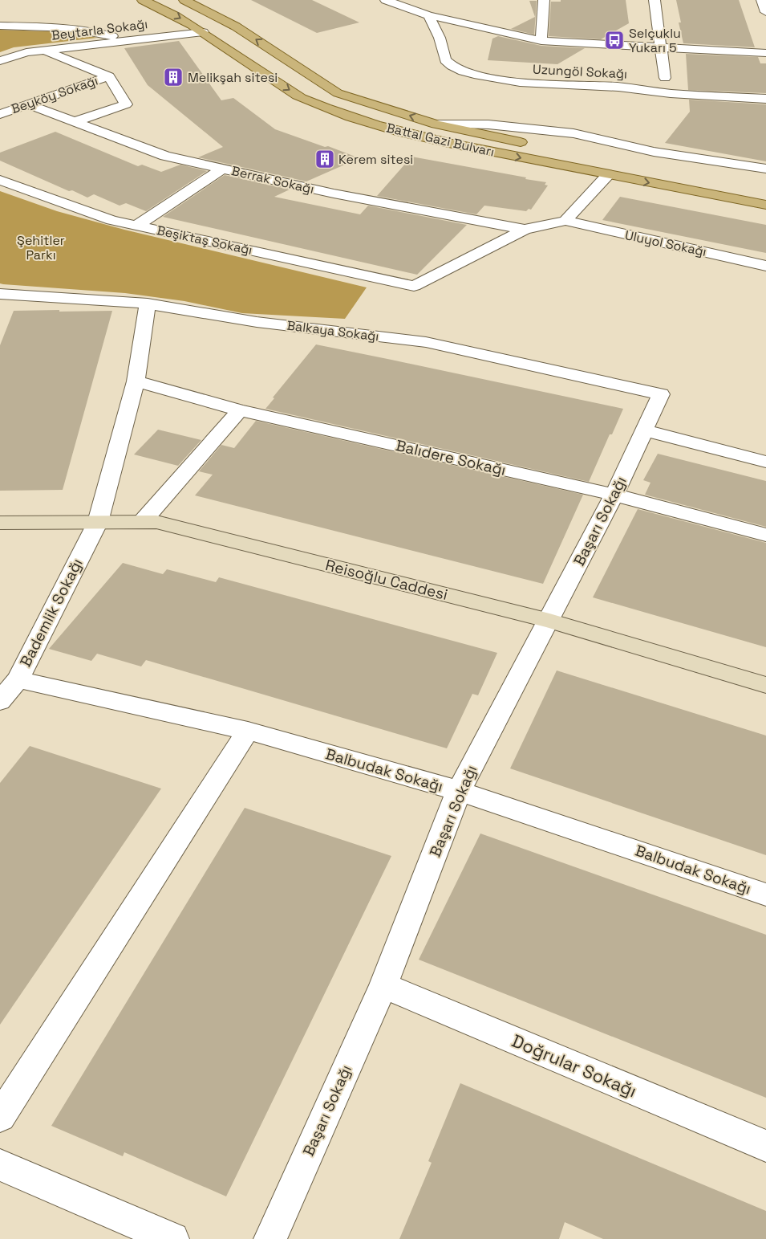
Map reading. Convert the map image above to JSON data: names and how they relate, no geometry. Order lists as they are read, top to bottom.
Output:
{
  "streets": {
    "main road": ["Battal Gazi Bulvarı"],
    "street": [
      "Beytarla Sokağı",
      "Uzungöl Sokağı",
      "Beyköy Sokağı",
      "Berrak Sokağı",
      "Beşiktaş Sokağı",
      "Uluyol Sokağı",
      "Balkaya Sokağı",
      "Balıdere Sokağı",
      "Başarı Sokağı",
      "Reisoğlu Caddesi",
      "Bademlik Sokağı",
      "Balbudak Sokağı",
      "Doğrular Sokağı"
    ]
  },
  "crossings": [
    ["Beytarla Sokağı", "Battal Gazi Bulvarı"],
    ["Beyköy Sokağı", "Berrak Sokağı"],
    ["Berrak Sokağı", "Beşiktaş Sokağı"],
    ["Balkaya Sokağı", "Başarı Sokağı"],
    ["Balkaya Sokağı", "Bademlik Sokağı"],
    ["Balıdere Sokağı", "Başarı Sokağı"],
    ["Balıdere Sokağı", "Bademlik Sokağı"],
    ["Başarı Sokağı", "Reisoğlu Caddesi"],
    ["Başarı Sokağı", "Balbudak Sokağı"],
    ["Başarı Sokağı", "Doğrular Sokağı"],
    ["Reisoğlu Caddesi", "Bademlik Sokağı"],
    ["Bademlik Sokağı", "Balbudak Sokağı"]
  ],
  "parks": ["Şehitler Parkı"],
  "places": {
    "bus stop": ["Selçuklu Yukarı 5"],
    "building": ["Melikşah sitesi", "Kerem sitesi"]
  }
}
